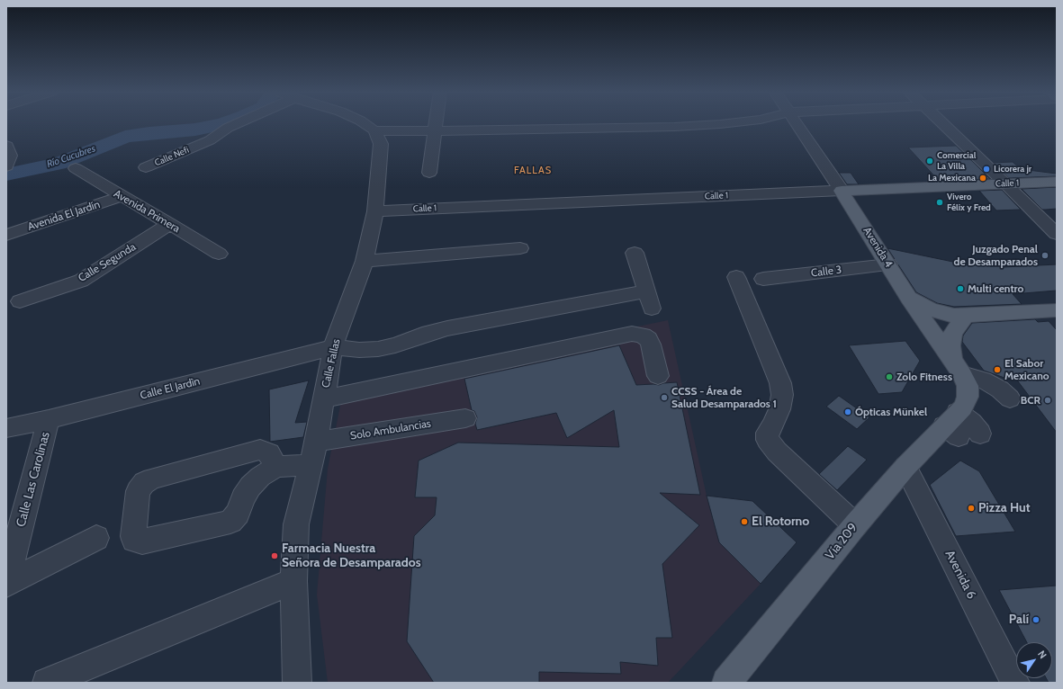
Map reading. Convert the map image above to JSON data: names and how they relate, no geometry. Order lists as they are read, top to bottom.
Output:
{
  "streets": {
    "main road": ["Calle 1", "Avenida 4", "Vía 209"],
    "street": [
      "Calle Nefi",
      "Avenida Primera",
      "Avenida El Jardín",
      "Calle Segunda",
      "Calle 3",
      "Calle Fallas",
      "Calle El Jardìn",
      "Solo Ambulancias",
      "Calle Las Carolinas",
      "Avenida 6"
    ]
  },
  "crossings": [
    ["Calle 1", "Avenida 4"],
    ["Calle 1", "Calle Fallas"],
    ["Avenida Primera", "Avenida El Jardín"],
    ["Avenida Primera", "Calle Segunda"],
    ["Avenida 4", "Calle 3"],
    ["Avenida 4", "Vía 209"],
    ["Calle Fallas", "Calle El Jardìn"],
    ["Calle Fallas", "Solo Ambulancias"],
    ["Calle El Jardìn", "Calle Las Carolinas"],
    ["Vía 209", "Avenida 6"]
  ],
  "districts": ["FALLAS"],
  "water": ["Río Cucubres"],
  "places": [
    "Comercial La Villa",
    "Licorera jr",
    "La Mexicana",
    "Vivero Félix y Fred",
    "Juzgado Penal de Desamparados",
    "Multi centro",
    "El Sabor Mexicano",
    "Zolo Fitness",
    "CCSS - Área de Salud Desamparados 1",
    "BCR",
    "Ópticas Münkel",
    "Pizza Hut",
    "El Rotorno",
    "Farmacia Nuestra Señora de Desamparados",
    "Palí"
  ],
  "north": "top right"
}
